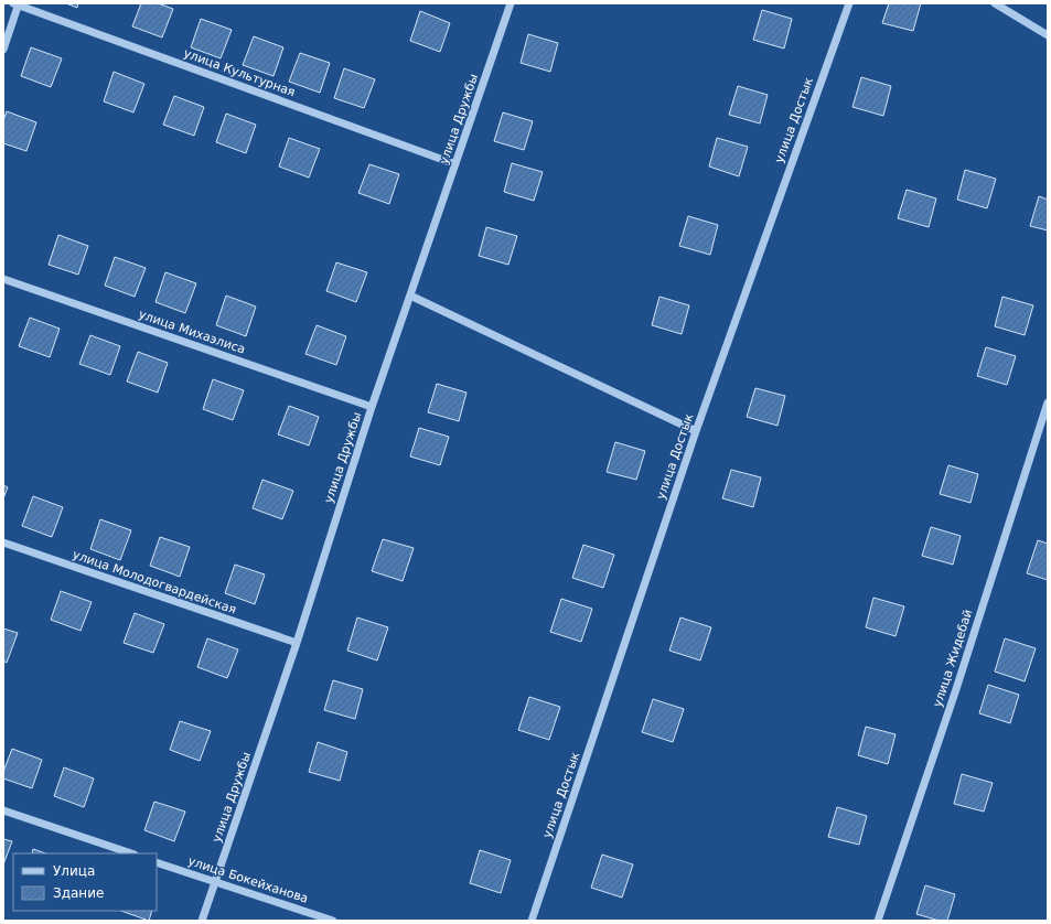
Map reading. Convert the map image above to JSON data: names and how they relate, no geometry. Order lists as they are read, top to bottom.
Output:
{
  "streets": {
    "street": [
      "улица Культурная",
      "улица Дружбы",
      "улица Достык",
      "улица Михаэлиса",
      "улица Молодогвардейская",
      "улица Жидебай",
      "улица Бокейханова"
    ]
  },
  "crossings": [
    ["улица Культурная", "улица Дружбы"],
    ["улица Дружбы", "улица Михаэлиса"],
    ["улица Дружбы", "улица Молодогвардейская"],
    ["улица Дружбы", "улица Бокейханова"]
  ],
  "legend": ["Улица", "Здание"]
}
